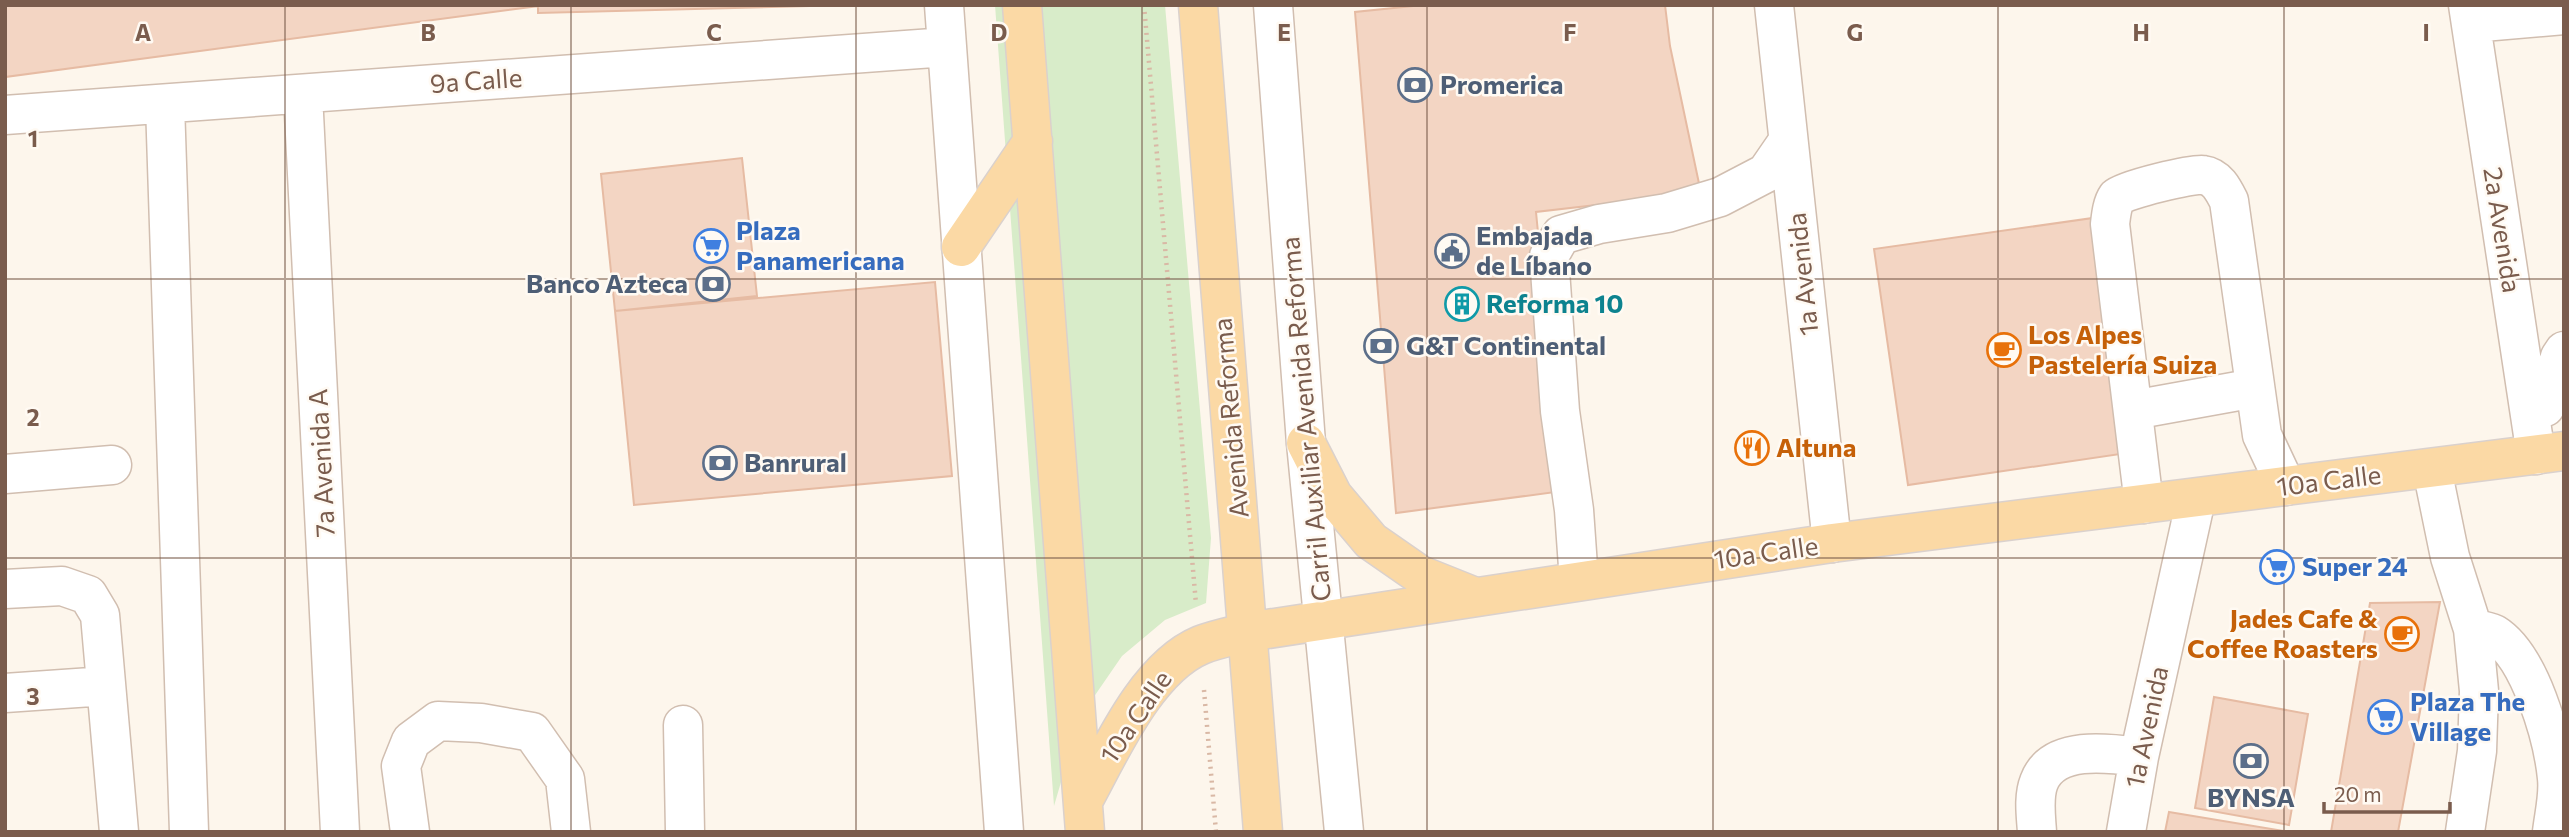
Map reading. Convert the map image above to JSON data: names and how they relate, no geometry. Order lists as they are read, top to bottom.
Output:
{
  "streets": {
    "main road": ["Avenida Reforma", "10a Calle"],
    "street": [
      "9a Calle",
      "2a Avenida",
      "1a Avenida",
      "Carril Auxiliar Avenida Reforma",
      "7a Avenida A"
    ]
  },
  "crossings": [
    ["9a Calle", "7a Avenida A"],
    ["2a Avenida", "10a Calle"],
    ["1a Avenida", "10a Calle"],
    ["Avenida Reforma", "10a Calle"],
    ["Carril Auxiliar Avenida Reforma", "10a Calle"]
  ],
  "places": {
    "bank": [
      "Promerica",
      "Banco Azteca",
      "G&T Continental",
      "Banrural",
      "BYNSA"
    ],
    "supermarket": ["Plaza Panamericana", "Super 24", "Plaza The Village"],
    "public building": ["Embajada de Líbano"],
    "building": ["Reforma 10"],
    "cafe": ["Los Alpes Pastelería Suiza", "Jades Cafe & Coffee Roasters"],
    "restaurant": ["Altuna"]
  },
  "scale_bar": "20 m",
  "grid": {
    "columns": [
      "A",
      "B",
      "C",
      "D",
      "E",
      "F",
      "G",
      "H",
      "I"
    ],
    "rows": ["1", "2", "3"]
  }
}
